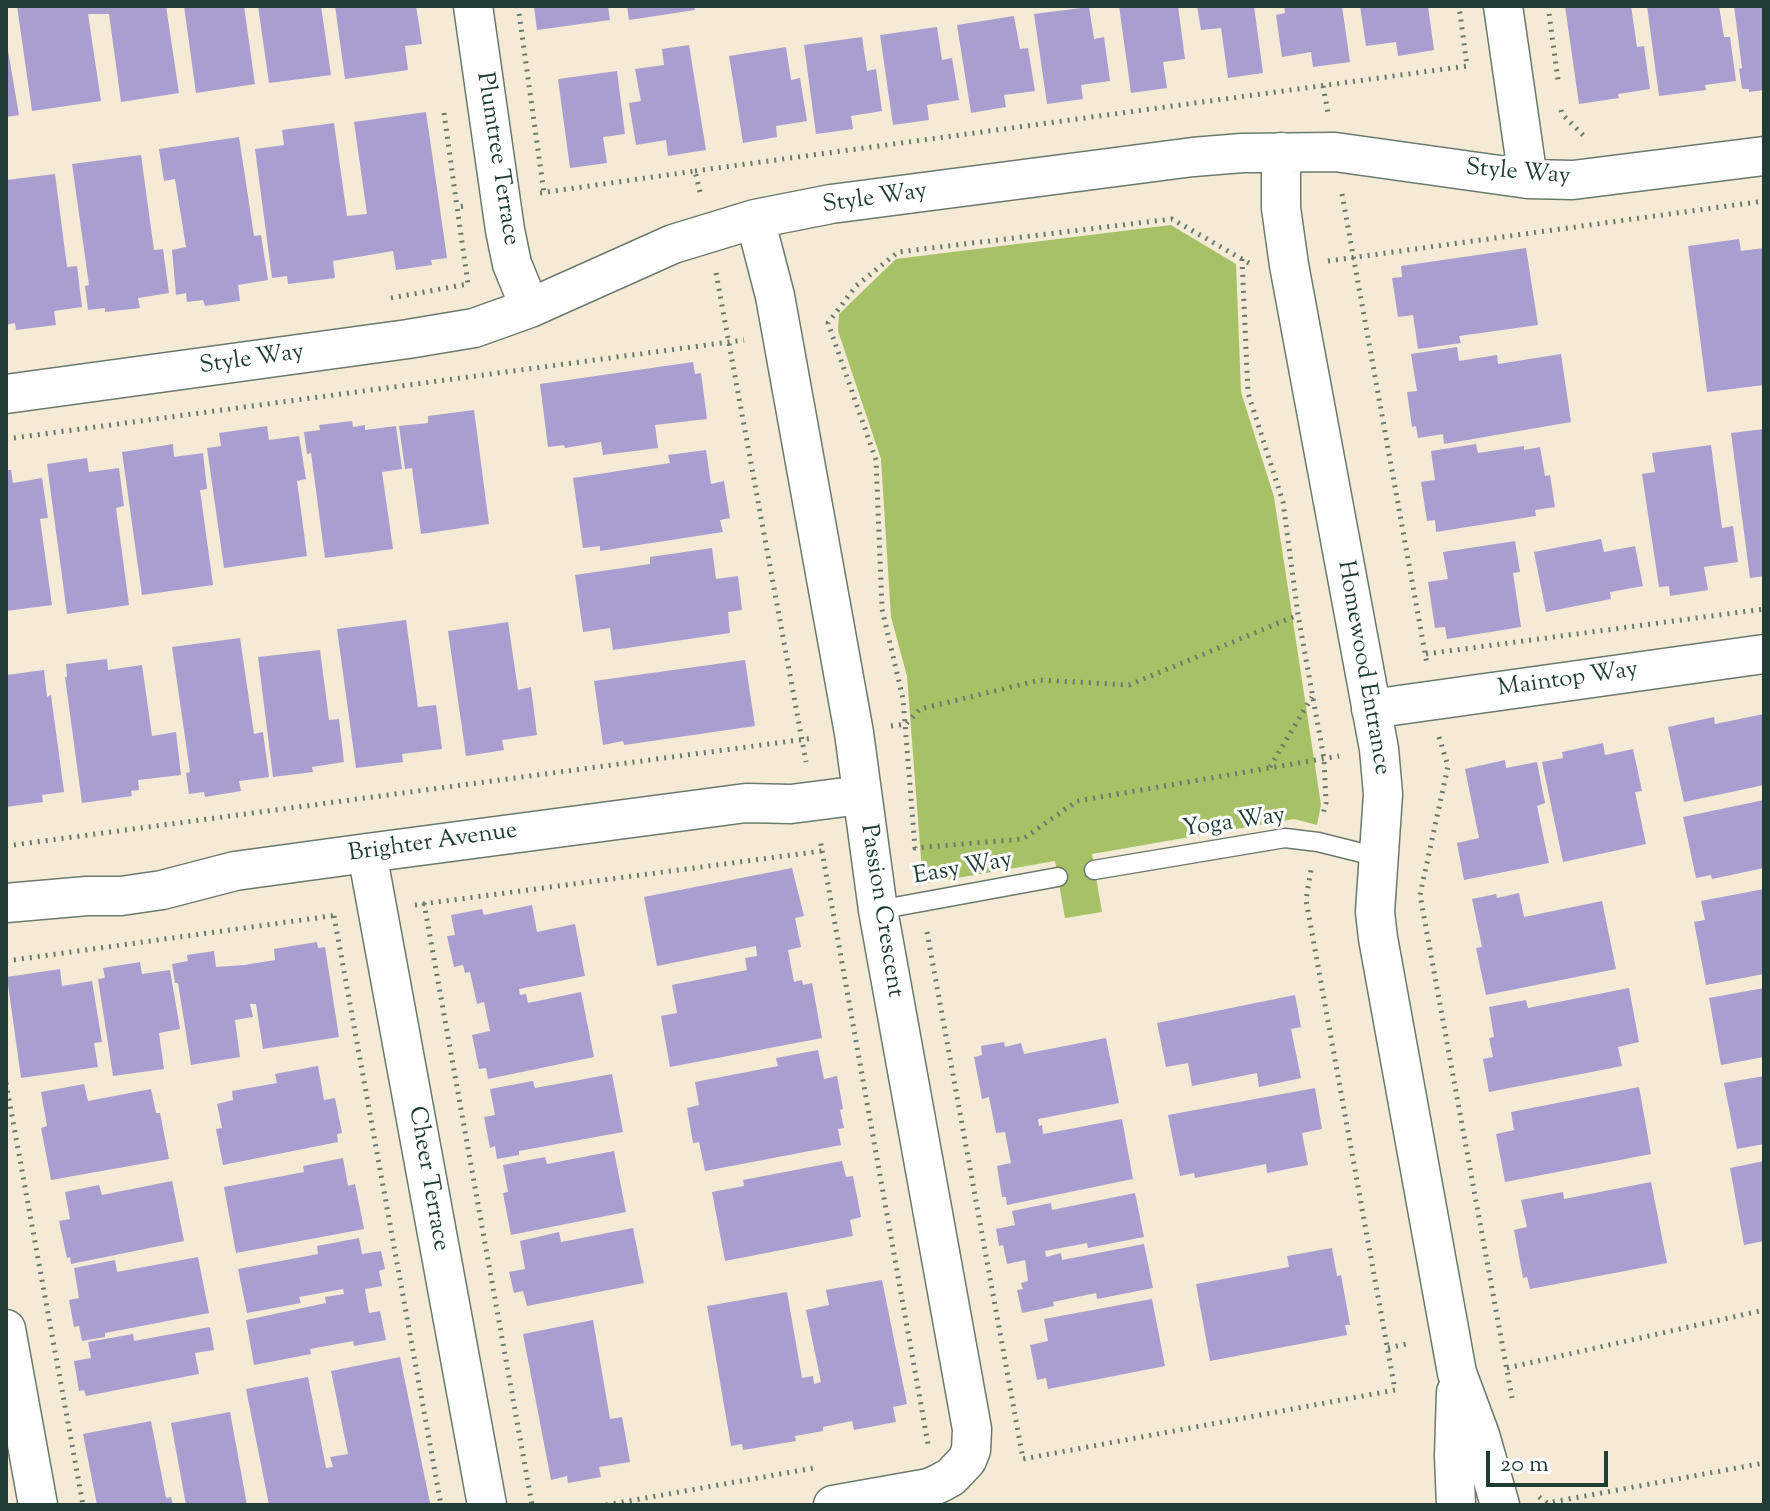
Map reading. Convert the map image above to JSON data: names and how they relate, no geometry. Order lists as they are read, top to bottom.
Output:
{
  "streets": {
    "street": [
      "Plumtree Terrace",
      "Style Way",
      "Homewood Entrance",
      "Maintop Way",
      "Brighter Avenue",
      "Passion Crescent",
      "Cheer Terrace"
    ],
    "lane": ["Yoga Way", "Easy Way"]
  },
  "crossings": [
    ["Plumtree Terrace", "Style Way"],
    ["Style Way", "Homewood Entrance"],
    ["Style Way", "Passion Crescent"],
    ["Homewood Entrance", "Maintop Way"],
    ["Homewood Entrance", "Yoga Way"],
    ["Brighter Avenue", "Passion Crescent"],
    ["Brighter Avenue", "Cheer Terrace"],
    ["Easy Way", "Passion Crescent"]
  ],
  "scale_bar": "20 m"
}
